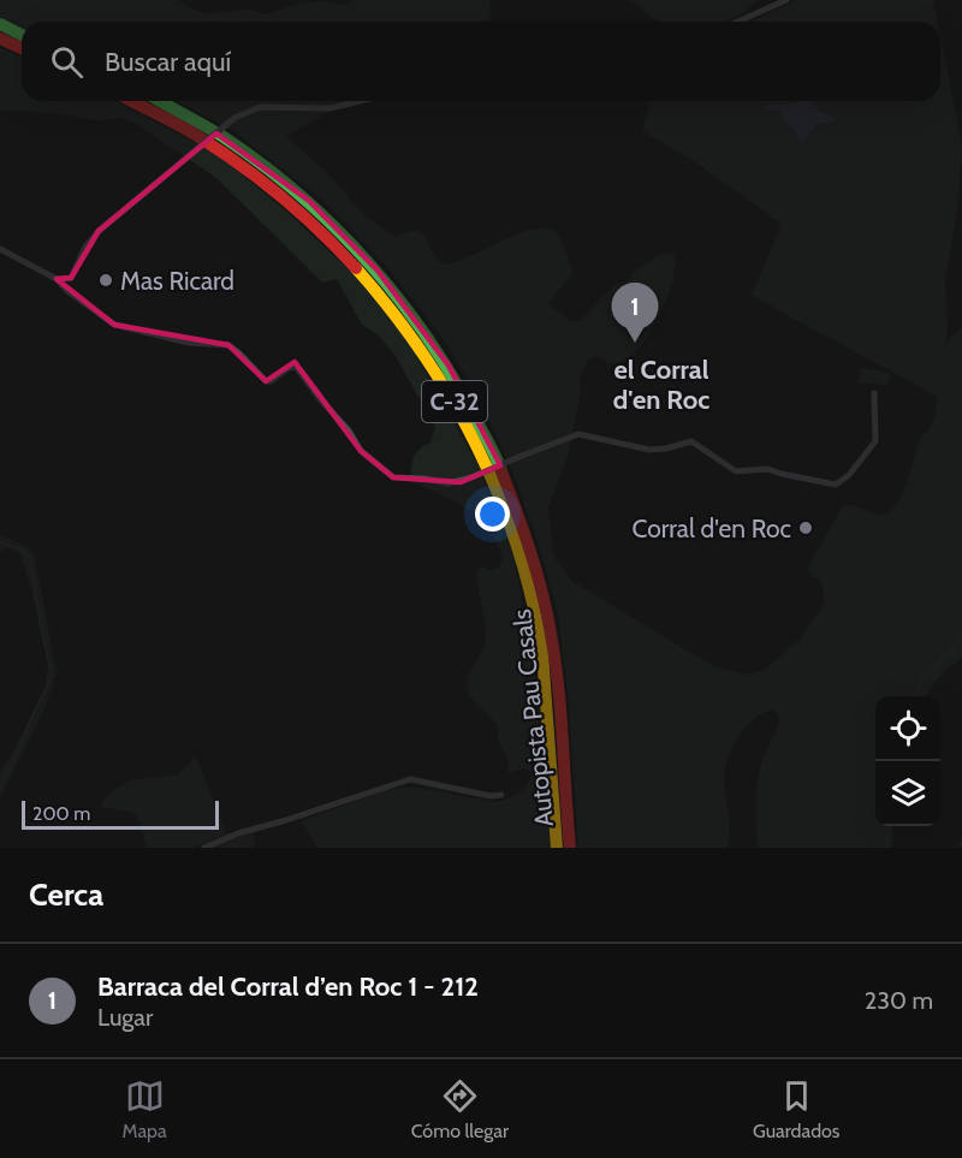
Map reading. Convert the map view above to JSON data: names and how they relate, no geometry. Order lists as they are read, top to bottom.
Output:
{
  "streets": {
    "highway": ["C-32", "Autopista Pau Casals"]
  },
  "districts": ["el Corral d'en Roc"],
  "places": ["Mas Ricard", "Corral d'en Roc"],
  "scale_bar": "200 m",
  "page": {
    "search": "Buscar aquí",
    "pins": "1",
    "scale": "200 m",
    "heading": "Cerca",
    "list": [
      {
        "mark": "1",
        "name": "Barraca del Corral d’en Roc 1 - 212",
        "note": "Lugar",
        "value": "230 m"
      }
    ],
    "nav": ["Mapa", "Cómo llegar", "Guardados"]
  }
}
